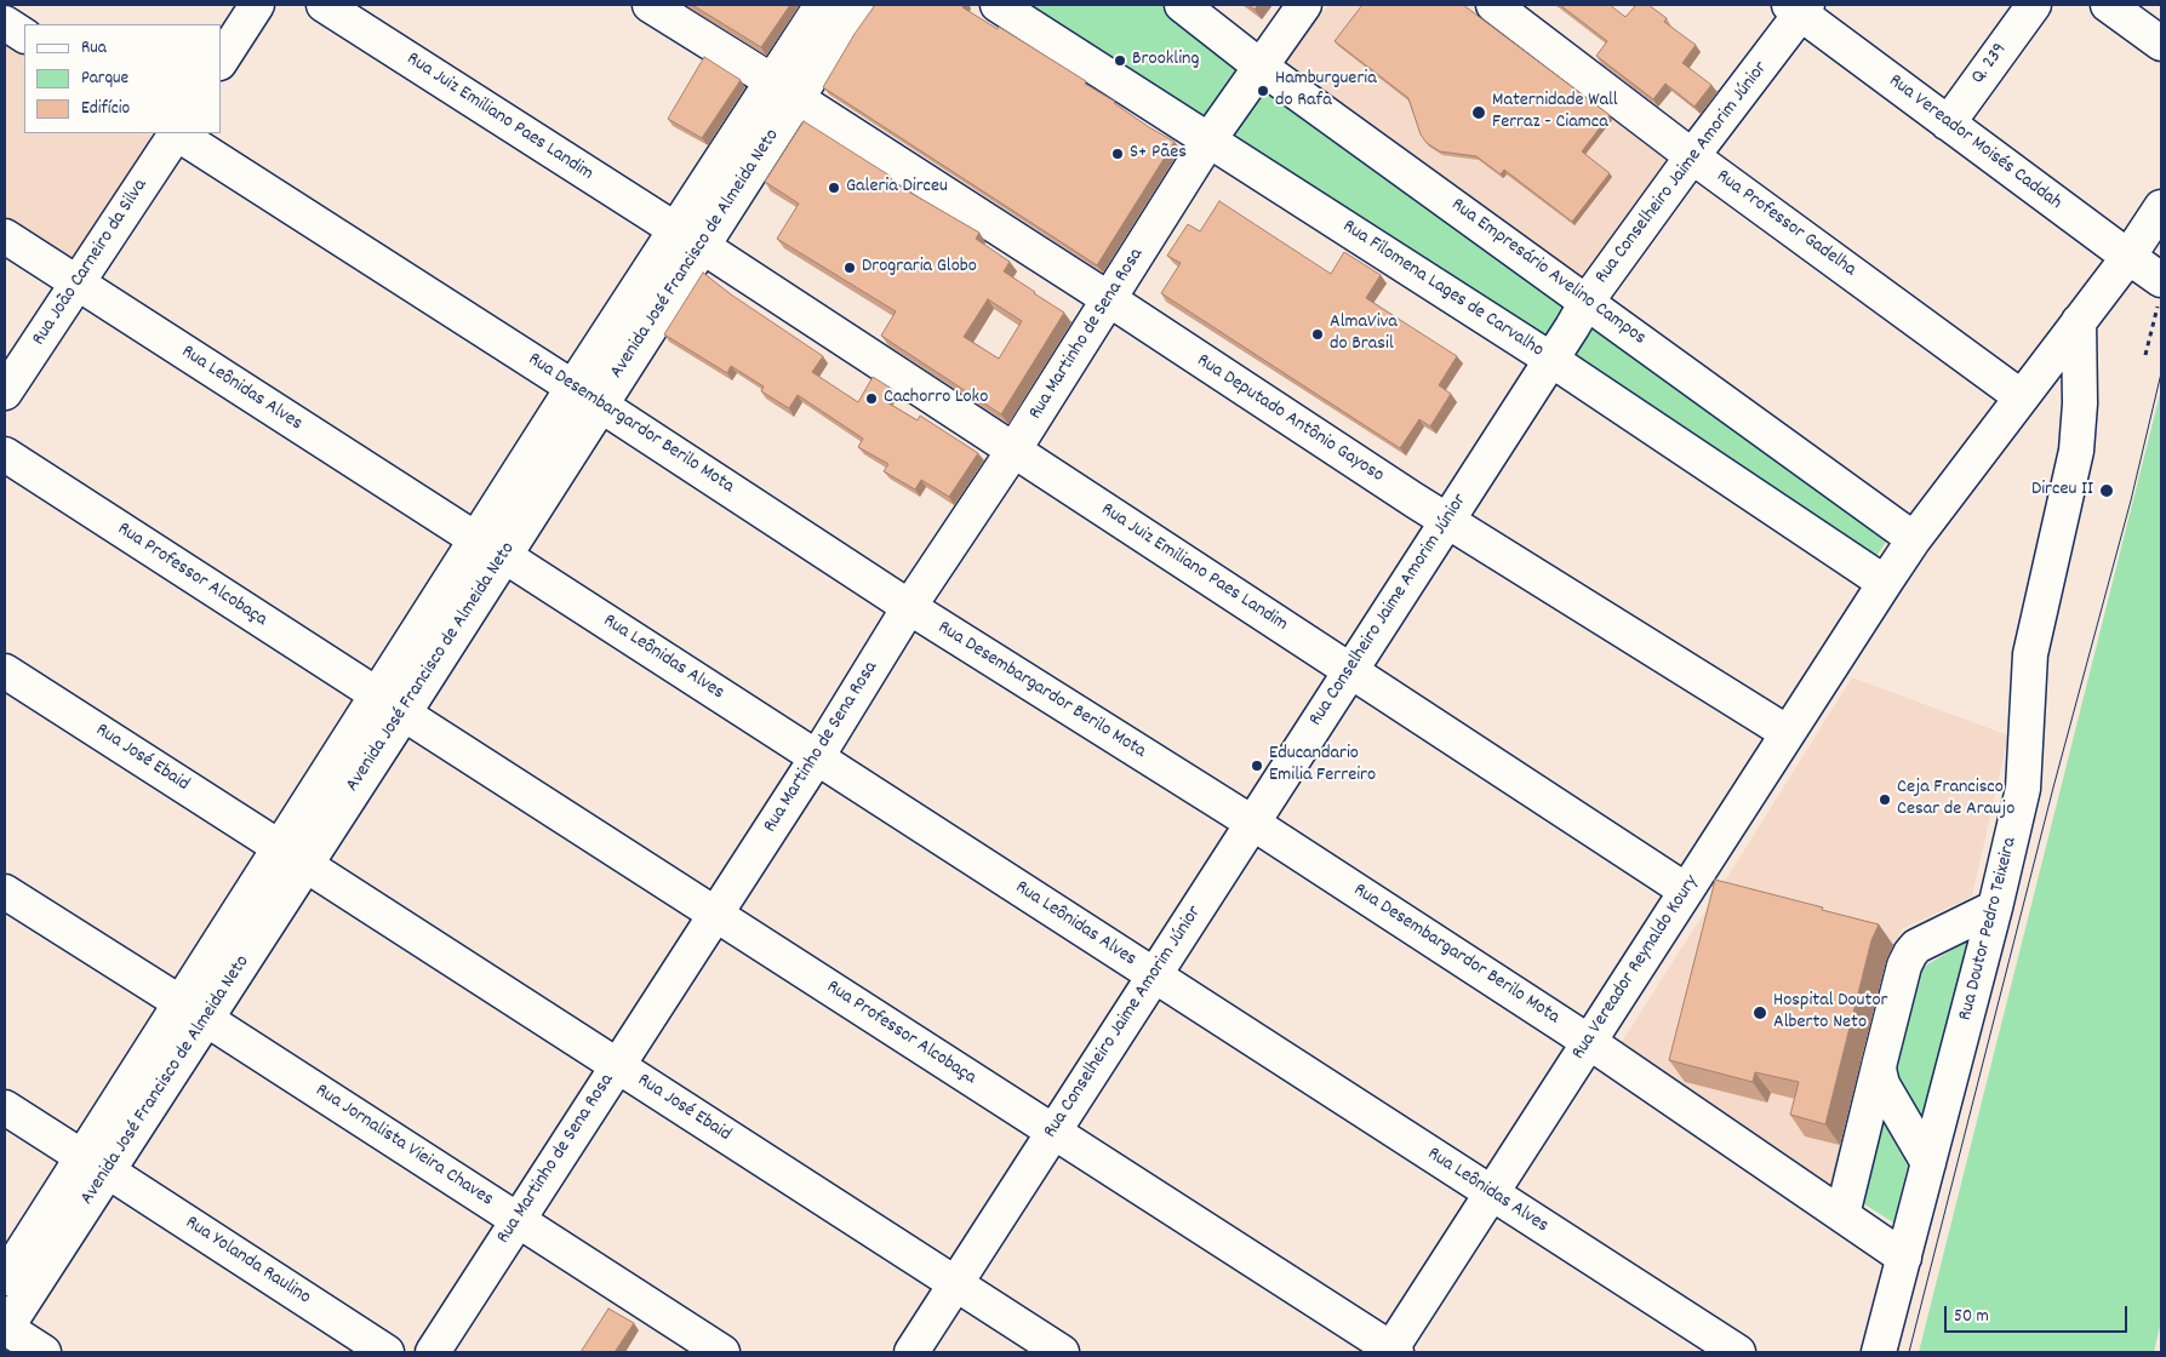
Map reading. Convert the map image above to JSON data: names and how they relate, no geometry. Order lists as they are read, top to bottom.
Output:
{
  "streets": {
    "street": [
      "Q. 239",
      "Rua Juiz Emiliano Paes Landim",
      "Rua Vereador Moisés Caddah",
      "Rua Conselheiro Jaime Amorim Júnior",
      "Rua Professor Gadelha",
      "Avenida José Francisco de Almeida Neto",
      "Rua João Carneiro da Silva",
      "Rua Empresário Avelino Campos",
      "Rua Filomena Lages de Carvalho",
      "Rua Martinho de Sena Rosa",
      "Rua Leônidas Alves",
      "Rua Deputado Antônio Gayoso",
      "Rua Desembargardor Berilo Mota",
      "Rua Professor Alcobaça",
      "Rua José Ebaid",
      "Rua Doutor Pedro Teixeira",
      "Rua Vereador Reynaldo Koury",
      "Rua Jornalista Vieira Chaves",
      "Rua Yolanda Raulino"
    ]
  },
  "crossings": [
    ["Q. 239", "Rua Vereador Moisés Caddah"],
    ["Rua Juiz Emiliano Paes Landim", "Rua Conselheiro Jaime Amorim Júnior"],
    ["Rua Juiz Emiliano Paes Landim", "Avenida José Francisco de Almeida Neto"],
    ["Rua Juiz Emiliano Paes Landim", "Rua Martinho de Sena Rosa"],
    ["Rua Juiz Emiliano Paes Landim", "Rua Vereador Reynaldo Koury"],
    ["Rua Vereador Moisés Caddah", "Rua Conselheiro Jaime Amorim Júnior"],
    ["Rua Vereador Moisés Caddah", "Rua Vereador Reynaldo Koury"],
    ["Rua Conselheiro Jaime Amorim Júnior", "Rua Professor Gadelha"],
    ["Rua Conselheiro Jaime Amorim Júnior", "Rua Empresário Avelino Campos"],
    ["Rua Conselheiro Jaime Amorim Júnior", "Rua Filomena Lages de Carvalho"],
    ["Rua Conselheiro Jaime Amorim Júnior", "Rua Leônidas Alves"],
    ["Rua Conselheiro Jaime Amorim Júnior", "Rua Deputado Antônio Gayoso"],
    ["Rua Conselheiro Jaime Amorim Júnior", "Rua Desembargardor Berilo Mota"],
    ["Rua Conselheiro Jaime Amorim Júnior", "Rua Professor Alcobaça"],
    ["Rua Conselheiro Jaime Amorim Júnior", "Rua José Ebaid"],
    ["Rua Professor Gadelha", "Rua Vereador Reynaldo Koury"],
    ["Avenida José Francisco de Almeida Neto", "Rua Leônidas Alves"],
    ["Avenida José Francisco de Almeida Neto", "Rua Deputado Antônio Gayoso"],
    ["Avenida José Francisco de Almeida Neto", "Rua Desembargardor Berilo Mota"],
    ["Avenida José Francisco de Almeida Neto", "Rua Professor Alcobaça"],
    ["Avenida José Francisco de Almeida Neto", "Rua José Ebaid"],
    ["Avenida José Francisco de Almeida Neto", "Rua Jornalista Vieira Chaves"],
    ["Avenida José Francisco de Almeida Neto", "Rua Yolanda Raulino"],
    ["Rua João Carneiro da Silva", "Rua Leônidas Alves"],
    ["Rua Empresário Avelino Campos", "Rua Martinho de Sena Rosa"],
    ["Rua Empresário Avelino Campos", "Rua Vereador Reynaldo Koury"],
    ["Rua Filomena Lages de Carvalho", "Rua Martinho de Sena Rosa"],
    ["Rua Filomena Lages de Carvalho", "Rua Vereador Reynaldo Koury"],
    ["Rua Martinho de Sena Rosa", "Rua Leônidas Alves"],
    ["Rua Martinho de Sena Rosa", "Rua Deputado Antônio Gayoso"],
    ["Rua Martinho de Sena Rosa", "Rua Desembargardor Berilo Mota"],
    ["Rua Martinho de Sena Rosa", "Rua Professor Alcobaça"],
    ["Rua Martinho de Sena Rosa", "Rua José Ebaid"],
    ["Rua Martinho de Sena Rosa", "Rua Jornalista Vieira Chaves"],
    ["Rua Leônidas Alves", "Rua Vereador Reynaldo Koury"],
    ["Rua Deputado Antônio Gayoso", "Rua Vereador Reynaldo Koury"],
    ["Rua Desembargardor Berilo Mota", "Rua Doutor Pedro Teixeira"],
    ["Rua Desembargardor Berilo Mota", "Rua Vereador Reynaldo Koury"],
    ["Rua Professor Alcobaça", "Rua Vereador Reynaldo Koury"],
    ["Rua Doutor Pedro Teixeira", "Rua Vereador Reynaldo Koury"]
  ],
  "places": [
    "Brookling",
    "Hamburgueria do Rafa",
    "Maternidade Wall Ferraz - Ciamca",
    "S+ Pães",
    "Galeria Dirceu",
    "Drograria Globo",
    "AlmaViva do Brasil",
    "Cachorro Loko",
    "Dirceu II",
    "Educandario Emilia Ferreiro",
    "Ceja Francisco Cesar de Araujo",
    "Hospital Doutor Alberto Neto"
  ],
  "legend": ["Rua", "Parque", "Edifício"],
  "scale_bar": "50 m"
}
